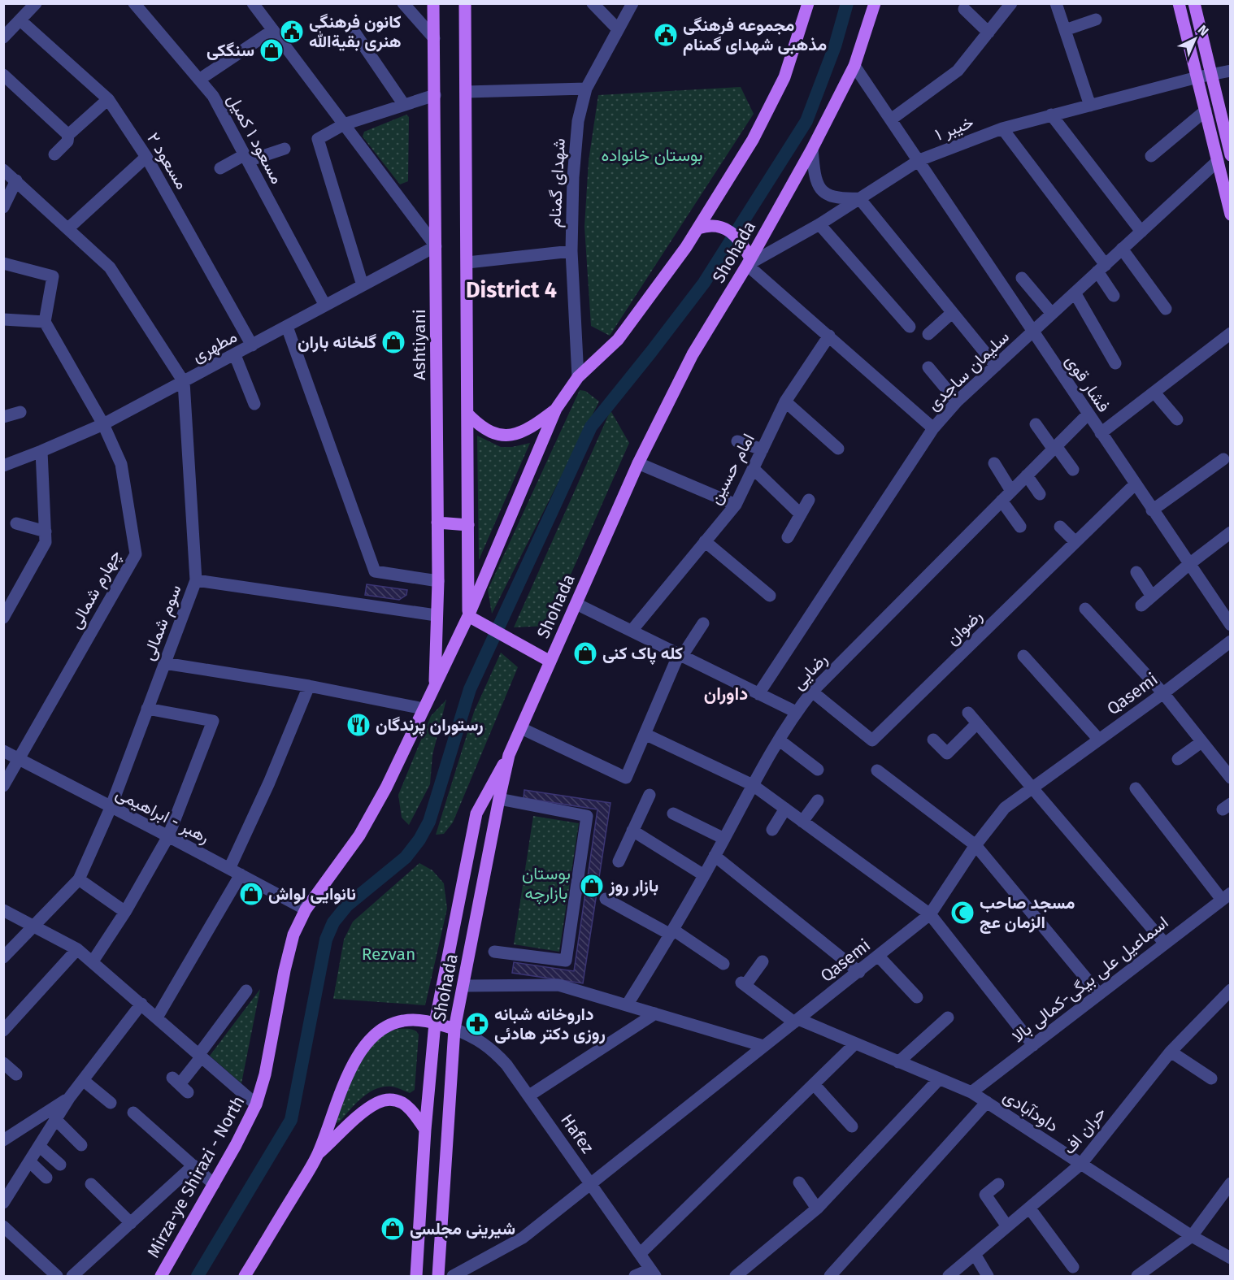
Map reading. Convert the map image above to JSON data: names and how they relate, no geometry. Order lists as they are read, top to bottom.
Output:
{
  "streets": {
    "main road": ["Shohada", "Ashtiyani", "Mirza-ye Shirazi - North"],
    "street": [
      "خیبر ۱",
      "مسعود ۱ کمیل",
      "مسعود ۲",
      "شهدای گمنام",
      "مطهری",
      "سلیمان ساجدی",
      "فشار قوی",
      "امام حسین",
      "چهارم شمالی",
      "سوم شمالی",
      "رضوان",
      "رضایی",
      "Qasemi",
      "رهبر - ابراهیمی",
      "اسماعیل علی بیگی-کمالی بالا",
      "داودآبادی",
      "حران اف",
      "Hafez"
    ]
  },
  "crossings": [
    ["خیبر ۱", "Shohada"],
    ["خیبر ۱", "فشار قوی"],
    ["مسعود ۱ کمیل", "مطهری"],
    ["مسعود ۲", "مطهری"],
    ["Shohada", "فشار قوی"],
    ["Shohada", "Hafez"],
    ["Ashtiyani", "مطهری"],
    ["Ashtiyani", "Mirza-ye Shirazi - North"],
    ["مطهری", "چهارم شمالی"],
    ["مطهری", "سوم شمالی"],
    ["سلیمان ساجدی", "فشار قوی"],
    ["فشار قوی", "رضوان"],
    ["فشار قوی", "رضایی"],
    ["چهارم شمالی", "رهبر - ابراهیمی"],
    ["سوم شمالی", "رهبر - ابراهیمی"],
    ["رضوان", "رضایی"],
    ["Qasemi", "داودآبادی"],
    ["Qasemi", "Hafez"],
    ["رهبر - ابراهیمی", "Mirza-ye Shirazi - North"],
    ["اسماعیل علی بیگی-کمالی بالا", "داودآبادی"],
    ["داودآبادی", "حران اف"]
  ],
  "districts": ["District 4", "داوران"],
  "parks": ["بوستان خانواده", "بوستان بازارچه", "Rezvan"],
  "places": {
    "public building": ["کانون فرهنگی هنری بقیةالله", "مجموعه فرهنگی مذهبی شهدای گمنام"],
    "shop": [
      "سنگکی",
      "گلخانه باران",
      "کله پاک کنی",
      "بازار روز",
      "نانوایی لواش",
      "شیرینی مجلسی"
    ],
    "restaurant": ["رستوران پرندگان"],
    "mosque": ["مسجد صاحب الزمان عج"],
    "pharmacy": ["داروخانه شبانه روزی دکتر هادئی"]
  },
  "north": "top right"
}
